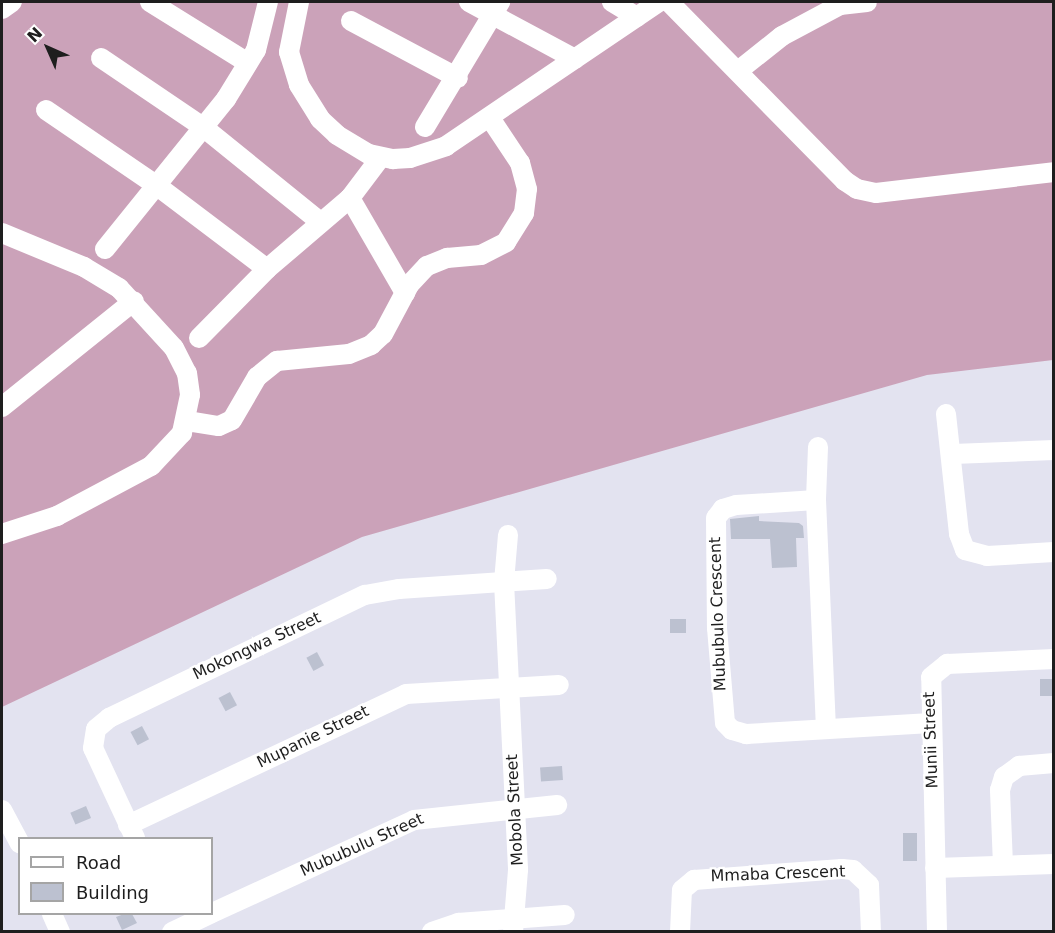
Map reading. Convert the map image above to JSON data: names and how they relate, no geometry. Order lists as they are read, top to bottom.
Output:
{
  "streets": {
    "street": [
      "Mububulo Crescent",
      "Mokongwa Street",
      "Mupanie Street",
      "Munii Street",
      "Mobola Street",
      "Mububulu Street",
      "Mmaba Crescent"
    ]
  },
  "crossings": [
    ["Mububulo Crescent", "Munii Street"],
    ["Mokongwa Street", "Mupanie Street"],
    ["Mokongwa Street", "Mobola Street"],
    ["Mupanie Street", "Mobola Street"],
    ["Mobola Street", "Mububulu Street"]
  ],
  "legend": ["Road", "Building"],
  "north": "top left"
}
